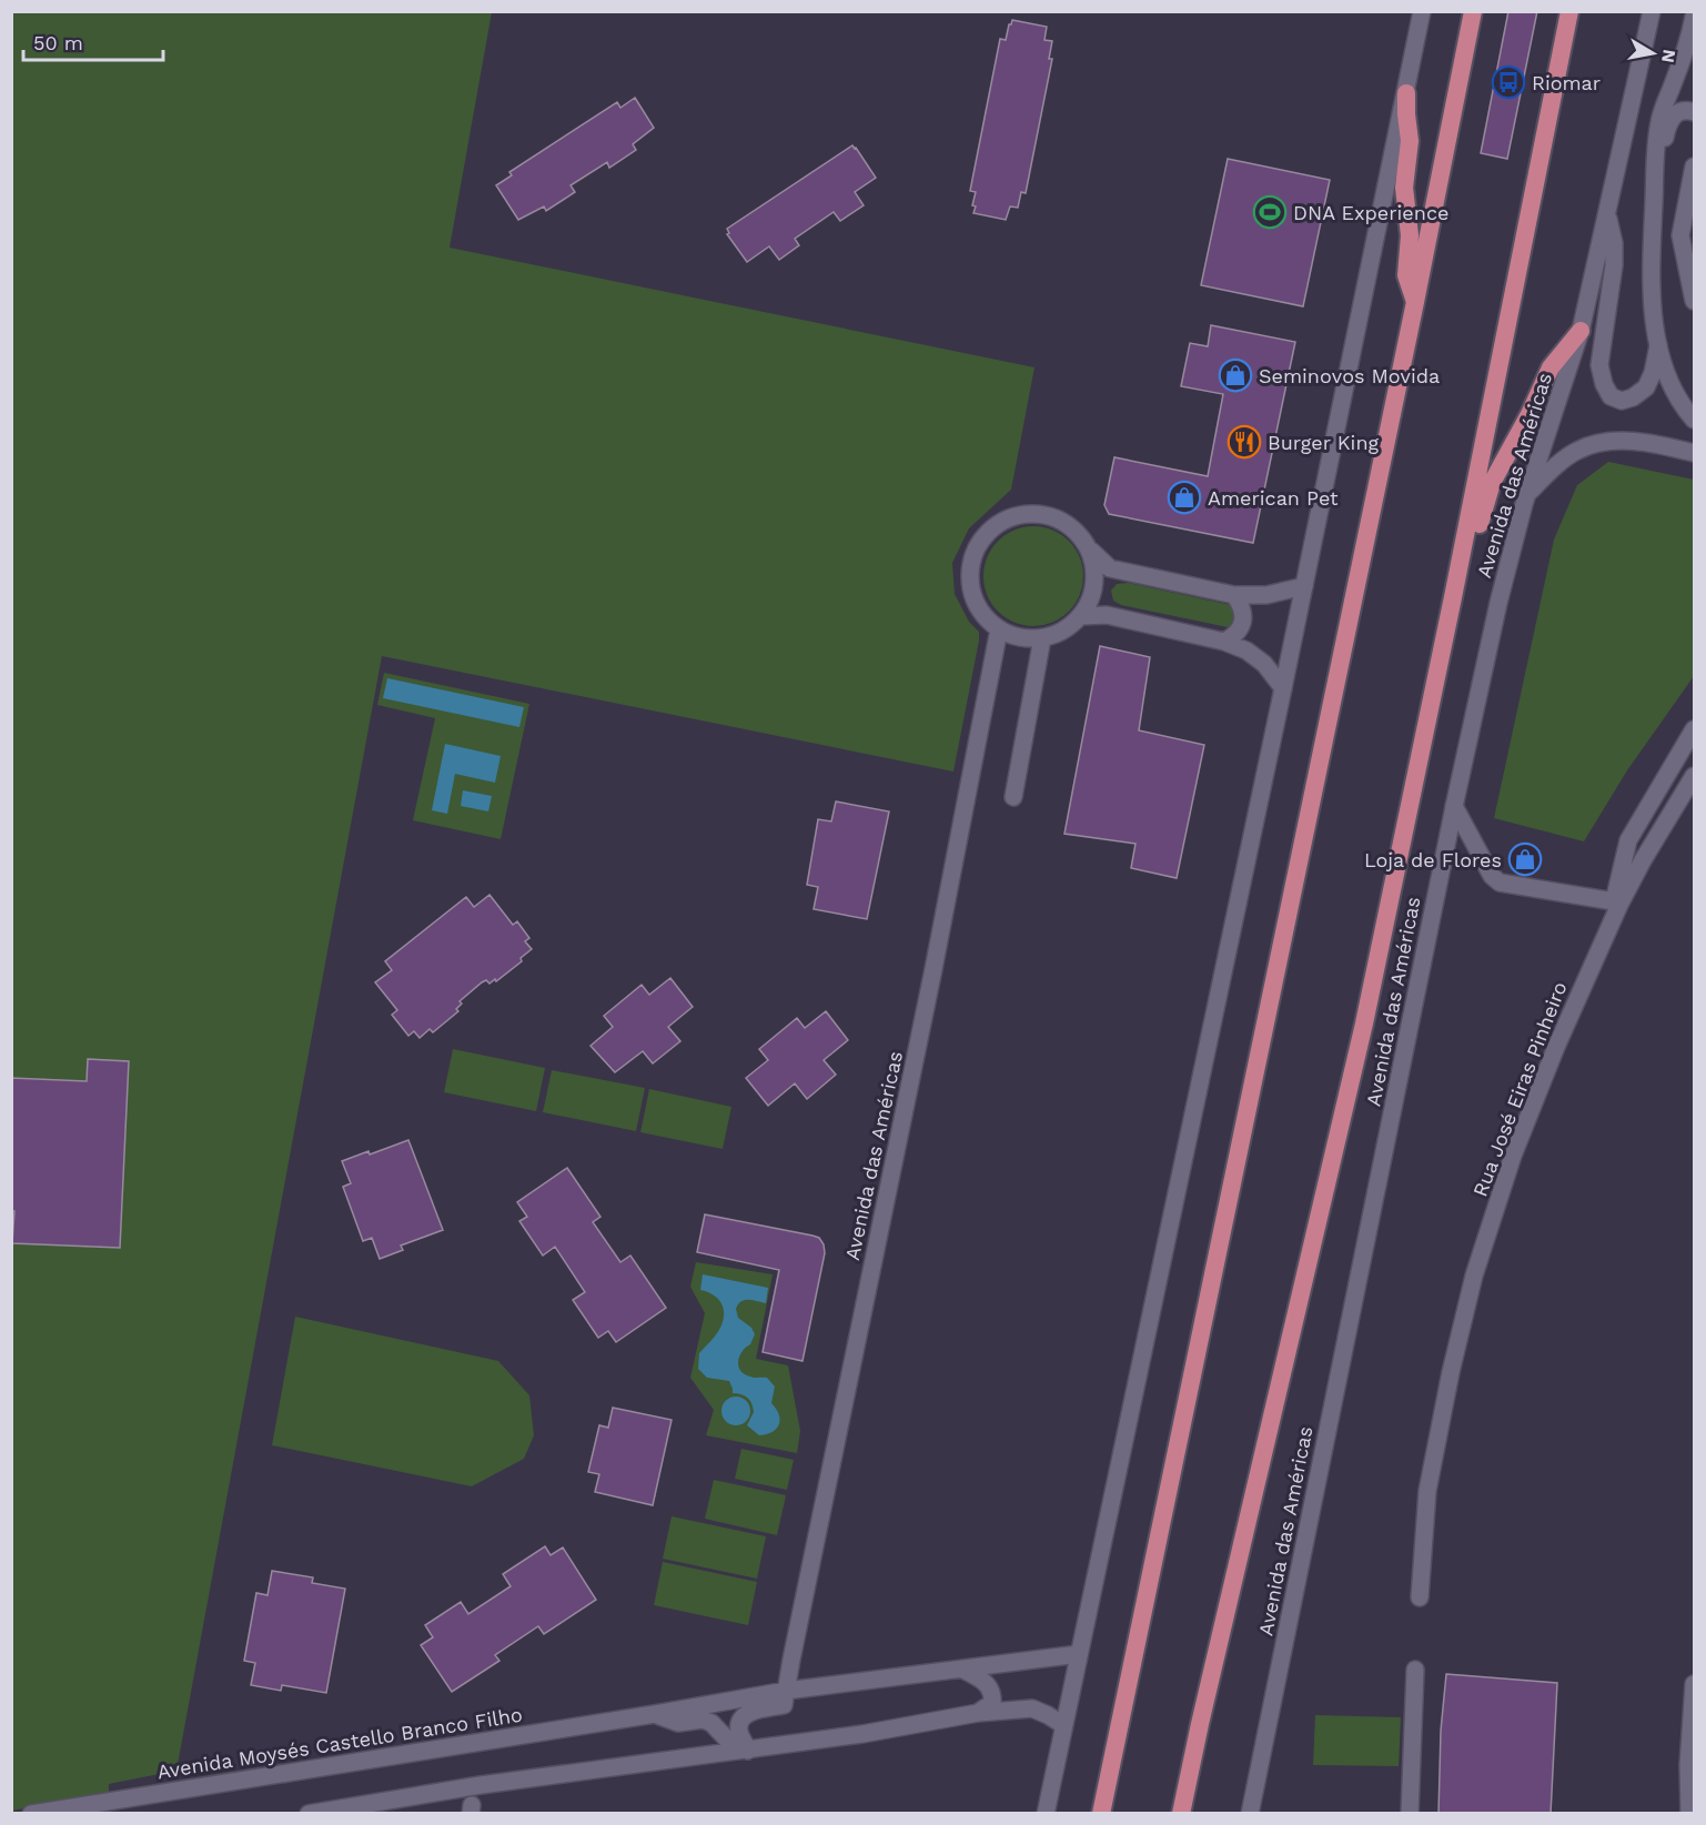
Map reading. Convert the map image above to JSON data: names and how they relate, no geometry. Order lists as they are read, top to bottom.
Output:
{
  "streets": {
    "highway": ["Avenida das Américas"],
    "street": ["Rua José Eiras Pinheiro", "Avenida Moysés Castello Branco Filho"]
  },
  "crossings": [
    ["Avenida das Américas", "Avenida Moysés Castello Branco Filho"]
  ],
  "places": {
    "bus stop": ["Riomar"],
    "sports": ["DNA Experience"],
    "shop": ["Seminovos Movida", "American Pet", "Loja de Flores"],
    "restaurant": ["Burger King"]
  },
  "scale_bar": "50 m",
  "north": "right"
}
